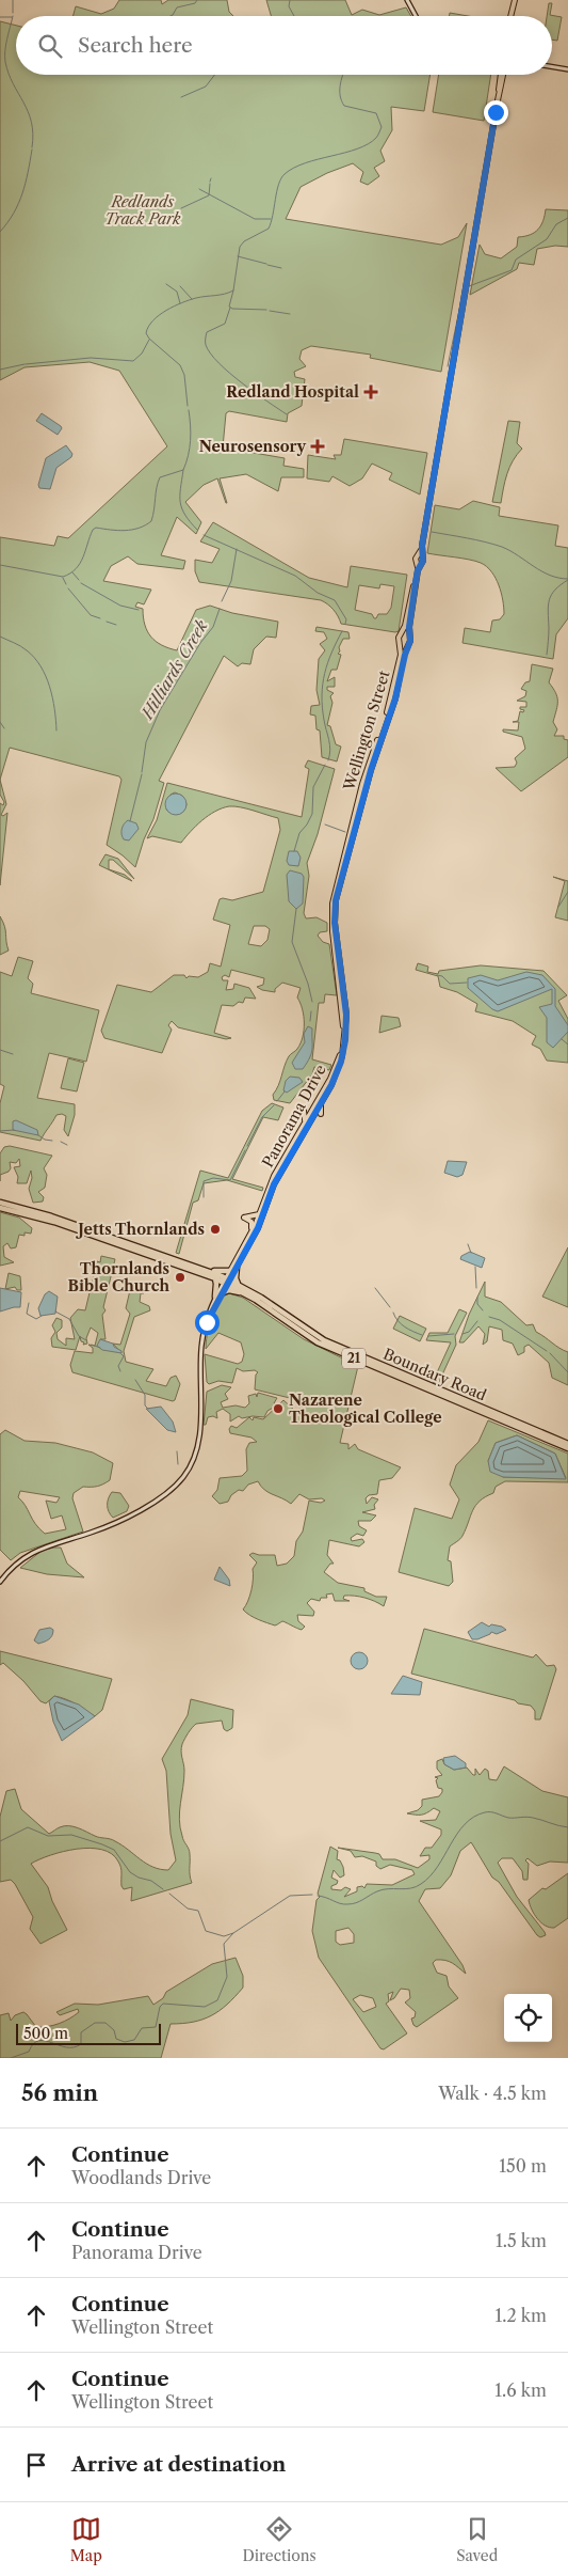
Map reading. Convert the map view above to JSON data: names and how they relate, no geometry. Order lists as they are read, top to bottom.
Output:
{
  "streets": {
    "highway": ["21", "Boundary Road"],
    "main road": ["Wellington Street", "Panorama Drive"]
  },
  "crossings": [
    ["Wellington Street", "Panorama Drive"],
    ["Panorama Drive", "Boundary Road"]
  ],
  "water": ["Hilliards Creek"],
  "parks": ["Redlands Track Park"],
  "places": {
    "health": ["Redland Hospital", "Neurosensory"],
    "other": ["Jetts Thornlands", "Thornlands Bible Church", "Nazarene Theological College"]
  },
  "scale_bar": "500 m",
  "page": {
    "search": "Search here",
    "scale": "500 m",
    "heading": ["56 min", "Walk · 4.5 km"],
    "list": [
      ["Continue", "Woodlands Drive", "150 m"],
      ["Continue", "Panorama Drive", "1.5 km"],
      ["Continue", "Wellington Street", "1.2 km"],
      ["Continue", "Wellington Street", "1.6 km"],
      "Arrive at destination"
    ],
    "nav": ["Map", "Directions", "Saved"]
  }
}
